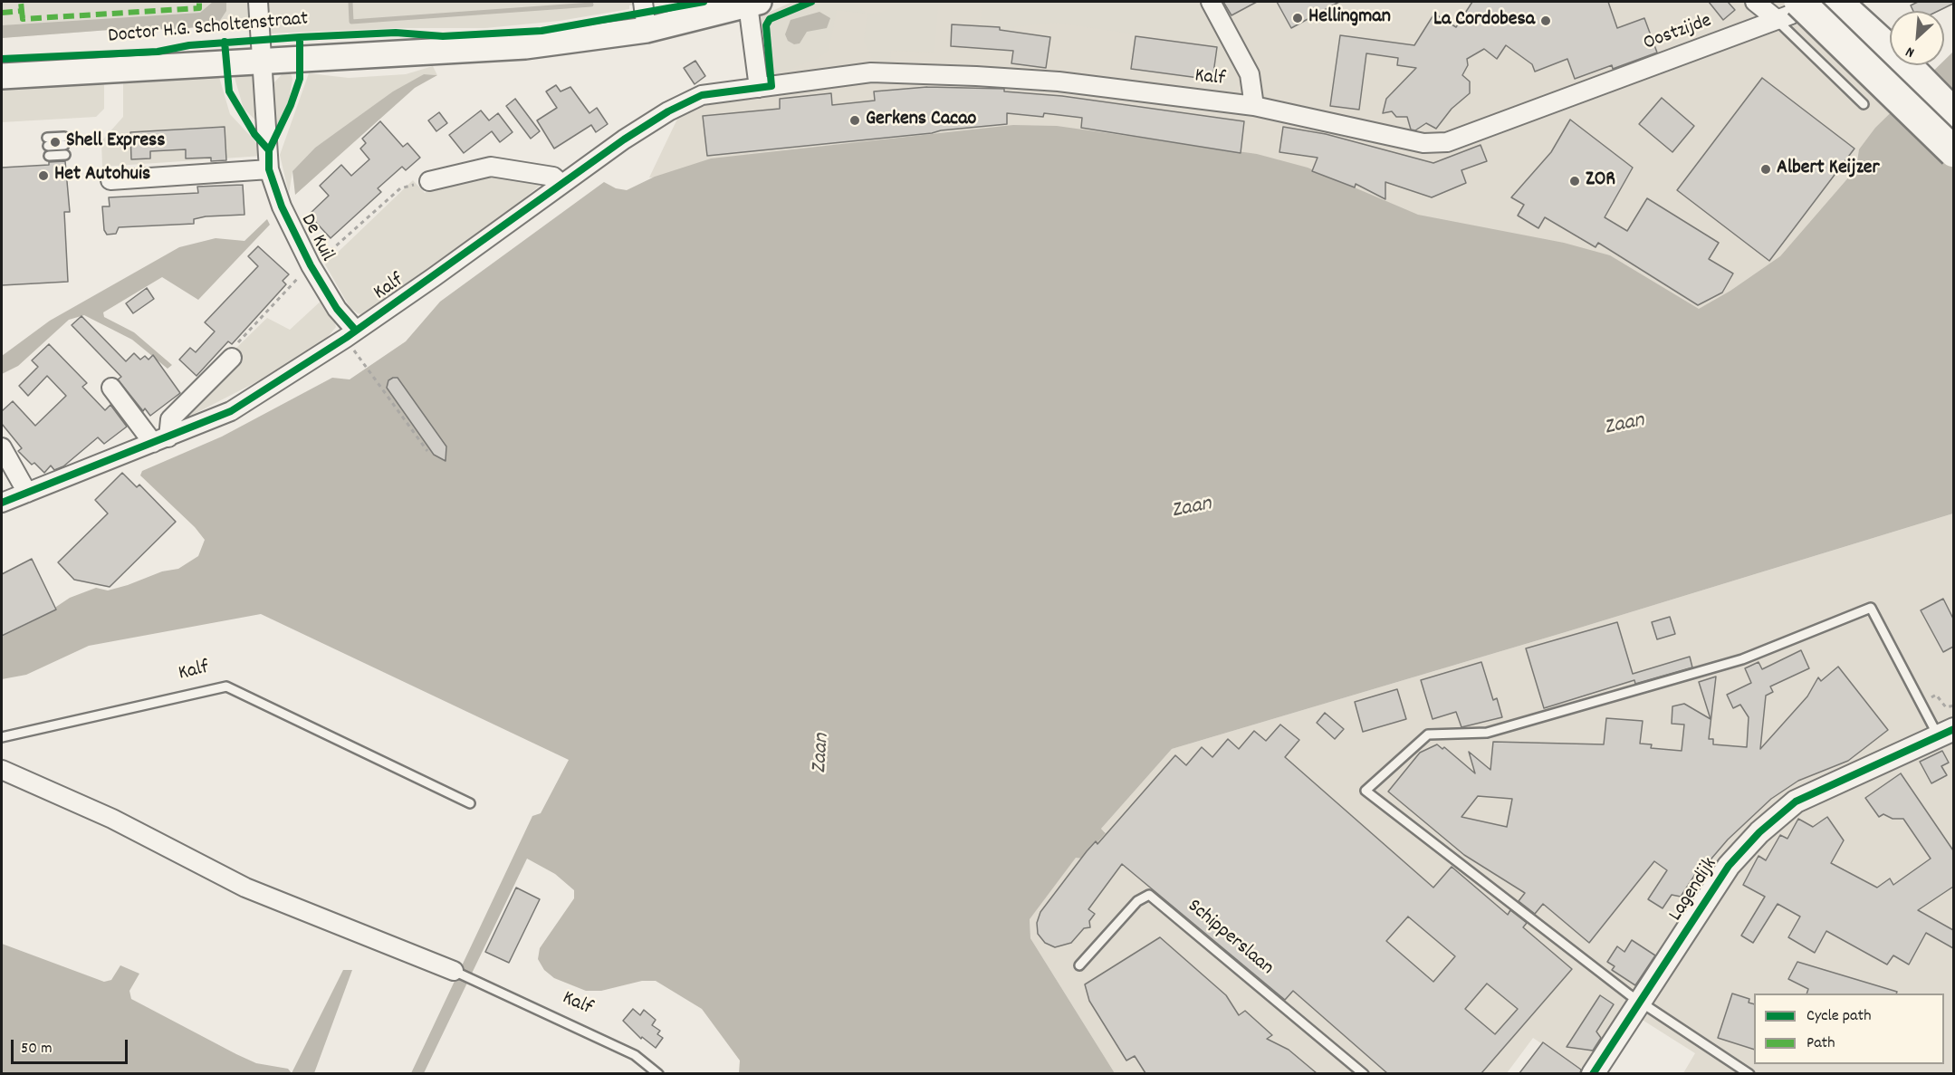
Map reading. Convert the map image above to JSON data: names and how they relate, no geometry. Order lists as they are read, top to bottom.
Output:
{
  "streets": {
    "main road": ["Doctor H.G. Scholtenstraat"],
    "street": [
      "Oostzijde",
      "Kalf",
      "De Kuil",
      "Lagendijk"
    ],
    "lane": ["Schipperslaan"]
  },
  "crossings": [
    ["Doctor H.G. Scholtenstraat", "De Kuil"],
    ["Oostzijde", "Kalf"],
    ["Kalf", "De Kuil"]
  ],
  "water": ["Zaan"],
  "places": [
    "Hellingman",
    "La Cordobesa",
    "Gerkens Cacao",
    "Shell Express",
    "Albert Keijzer",
    "Het Autohuis",
    "ZOR"
  ],
  "legend": ["Cycle path", "Path"],
  "scale_bar": "50 m",
  "north": "bottom left"
}
